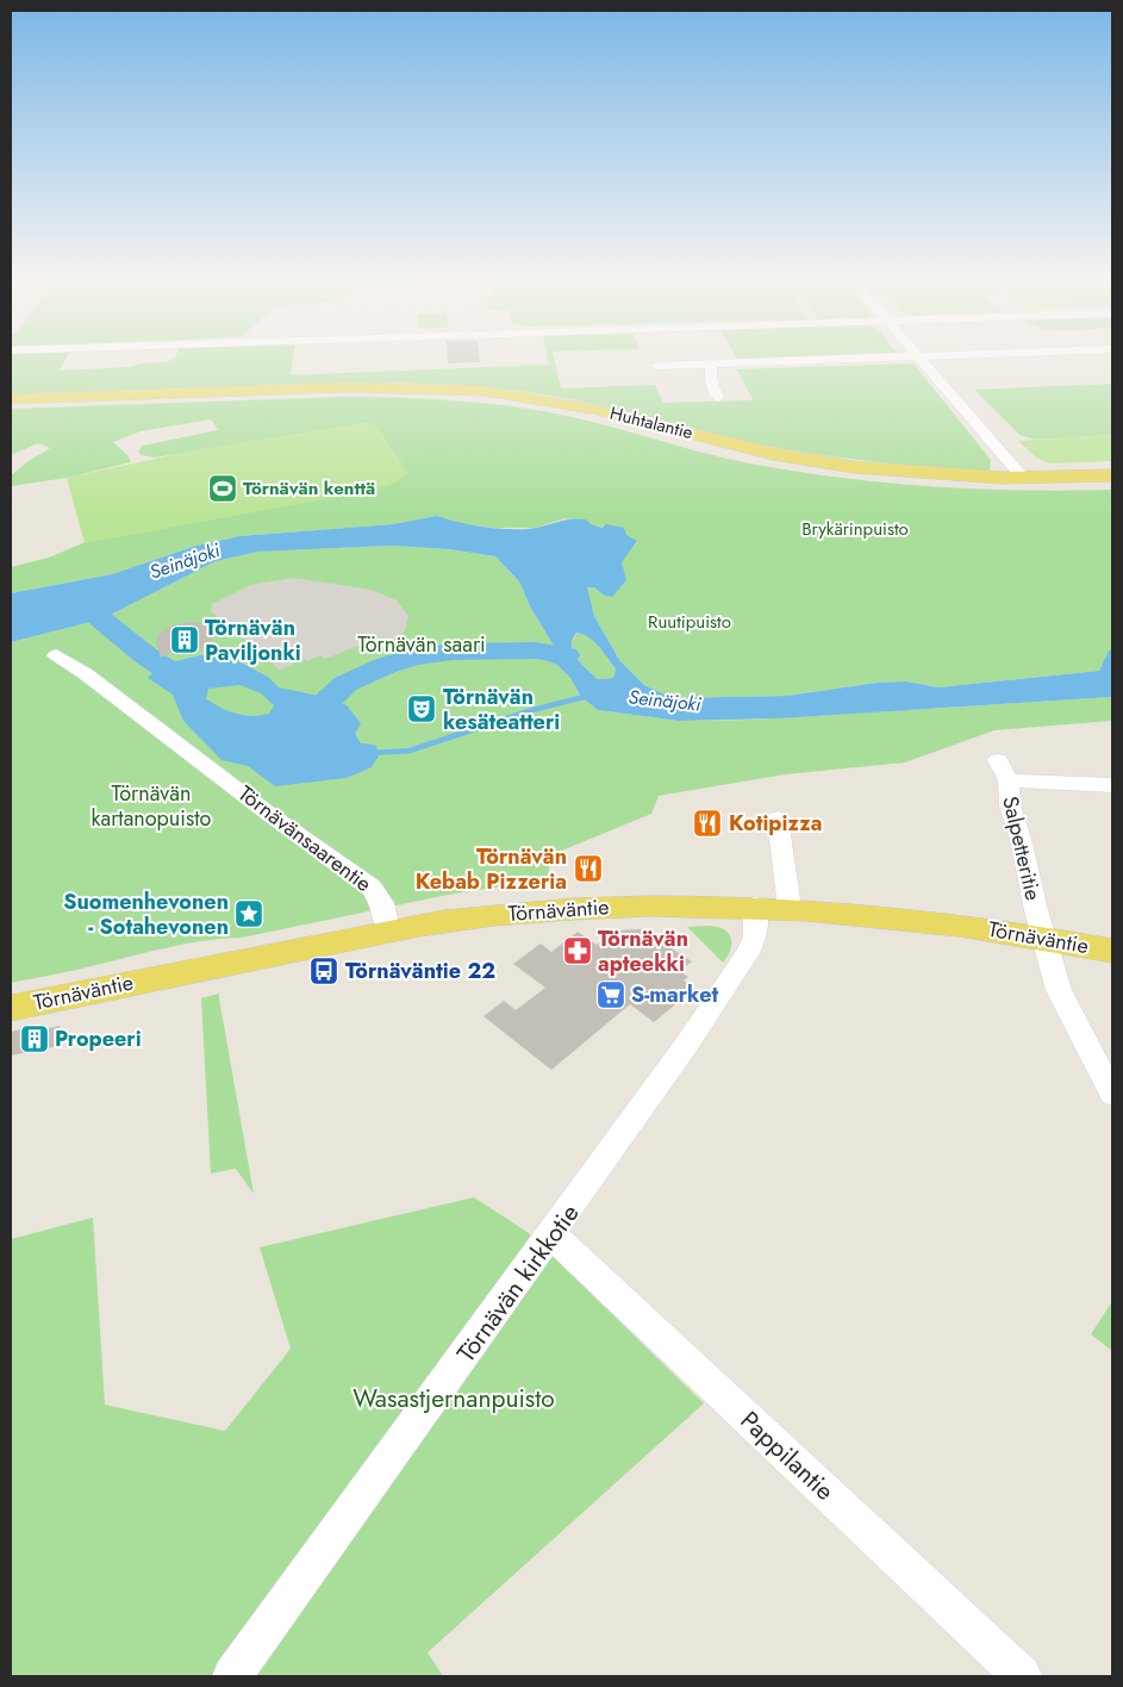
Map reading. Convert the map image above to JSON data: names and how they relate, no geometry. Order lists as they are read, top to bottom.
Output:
{
  "streets": {
    "main road": ["Huhtalantie", "Törnäväntie"],
    "street": [
      "Törnävänsaarentie",
      "Salpetteritie",
      "Törnävän kirkkotie",
      "Pappilantie"
    ]
  },
  "crossings": [
    ["Törnävänsaarentie", "Törnäväntie"],
    ["Salpetteritie", "Törnäväntie"],
    ["Törnäväntie", "Törnävän kirkkotie"],
    ["Törnävän kirkkotie", "Pappilantie"]
  ],
  "water": ["Seinäjoki"],
  "parks": [
    "Brykärinpuisto",
    "Ruutipuisto",
    "Törnävän saari",
    "Törnävän kartanopuisto",
    "Wasastjernanpuisto"
  ],
  "places": {
    "sports": ["Törnävän kenttä"],
    "building": ["Törnävän Paviljonki", "Propeeri"],
    "theatre": ["Törnävän kesäteatteri"],
    "restaurant": ["Kotipizza", "Törnävän Kebab Pizzeria"],
    "place": ["Suomenhevonen - Sotahevonen"],
    "pharmacy": ["Törnävän apteekki"],
    "bus stop": ["Törnäväntie 22"],
    "supermarket": ["S-market"]
  }
}
